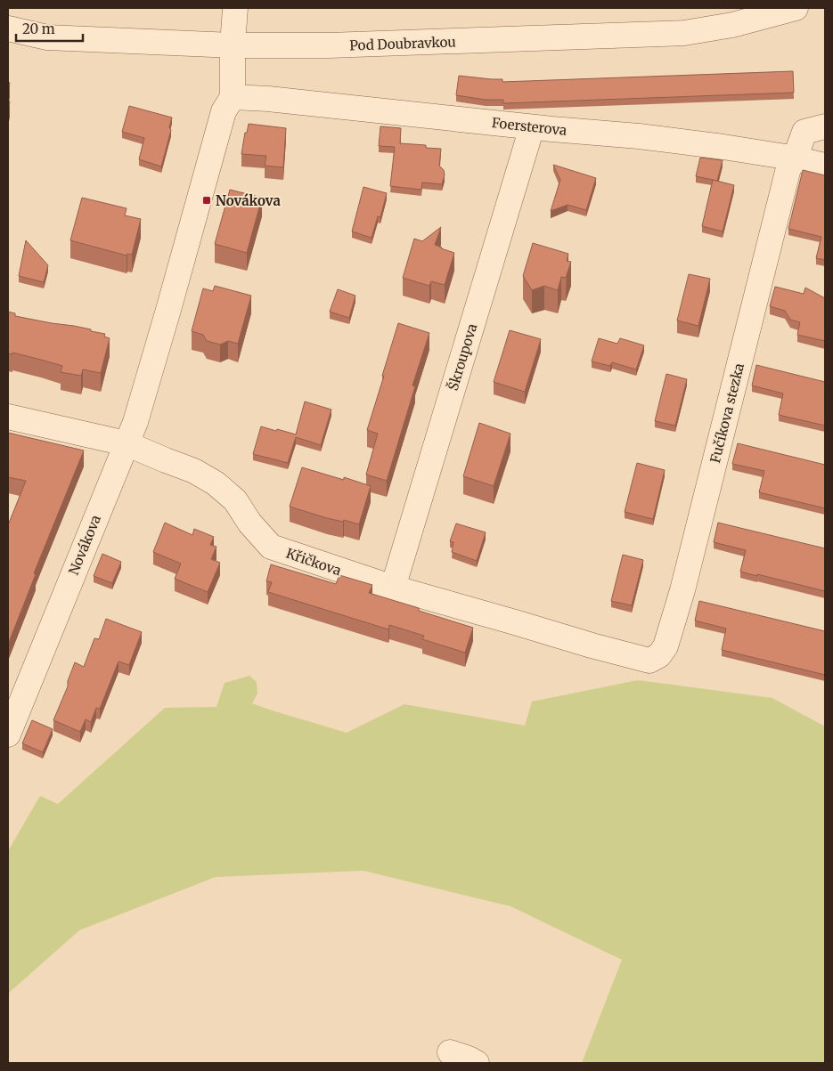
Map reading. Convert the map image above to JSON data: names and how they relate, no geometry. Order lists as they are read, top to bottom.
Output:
{
  "streets": {
    "street": [
      "Pod Doubravkou",
      "Foersterova",
      "Škroupova",
      "Fučíkova stezka",
      "Novákova",
      "Křičkova"
    ]
  },
  "crossings": [
    ["Pod Doubravkou", "Novákova"],
    ["Foersterova", "Škroupova"],
    ["Foersterova", "Fučíkova stezka"],
    ["Foersterova", "Novákova"],
    ["Škroupova", "Křičkova"],
    ["Fučíkova stezka", "Křičkova"],
    ["Novákova", "Křičkova"]
  ],
  "places": {
    "transit": ["Novákova"]
  },
  "scale_bar": "20 m"
}
